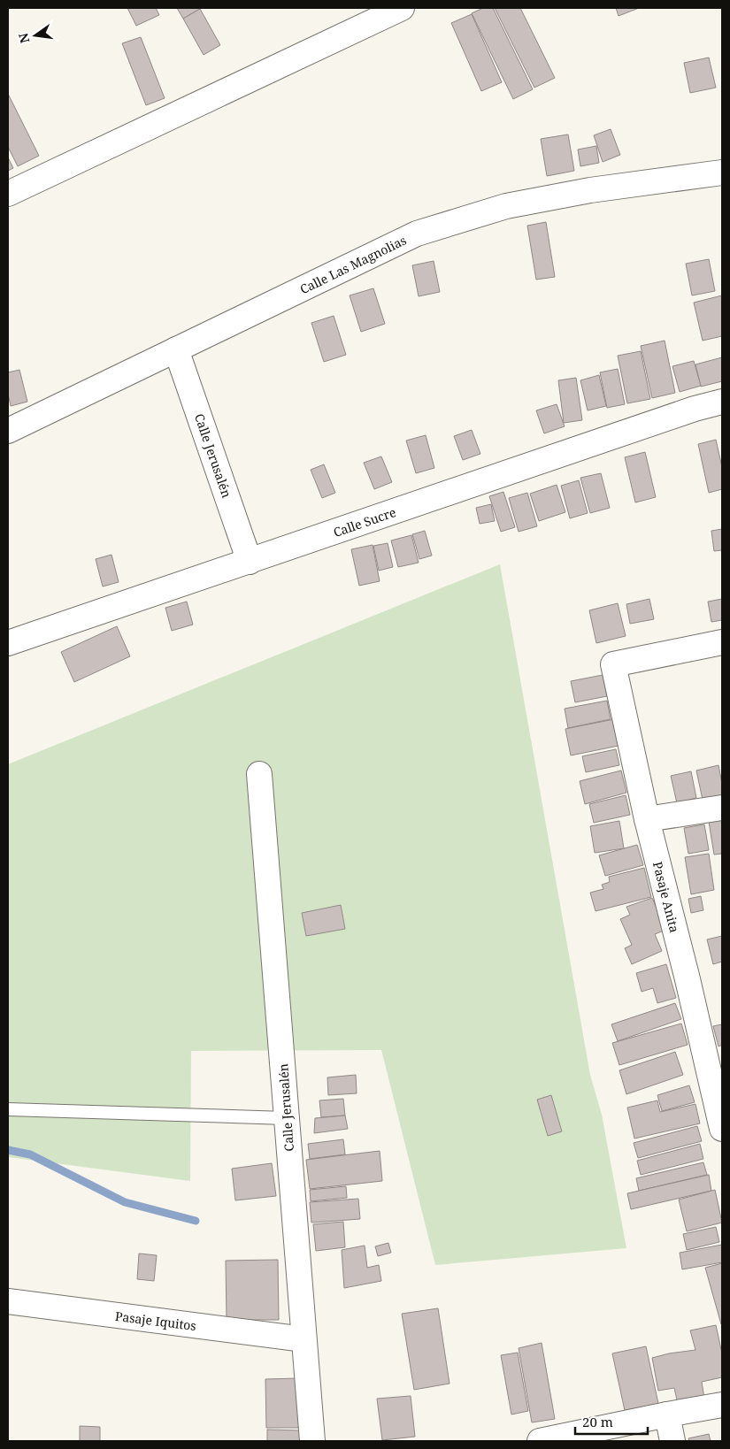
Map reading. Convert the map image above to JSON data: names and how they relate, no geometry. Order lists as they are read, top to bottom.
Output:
{
  "streets": {
    "street": [
      "Calle Las Magnolias",
      "Calle Jerusalén",
      "Calle Sucre",
      "Pasaje Anita",
      "Pasaje Iquitos"
    ]
  },
  "crossings": [
    ["Calle Las Magnolias", "Calle Jerusalén"],
    ["Calle Jerusalén", "Calle Sucre"],
    ["Calle Jerusalén", "Pasaje Iquitos"]
  ],
  "scale_bar": "20 m",
  "north": "left"
}
